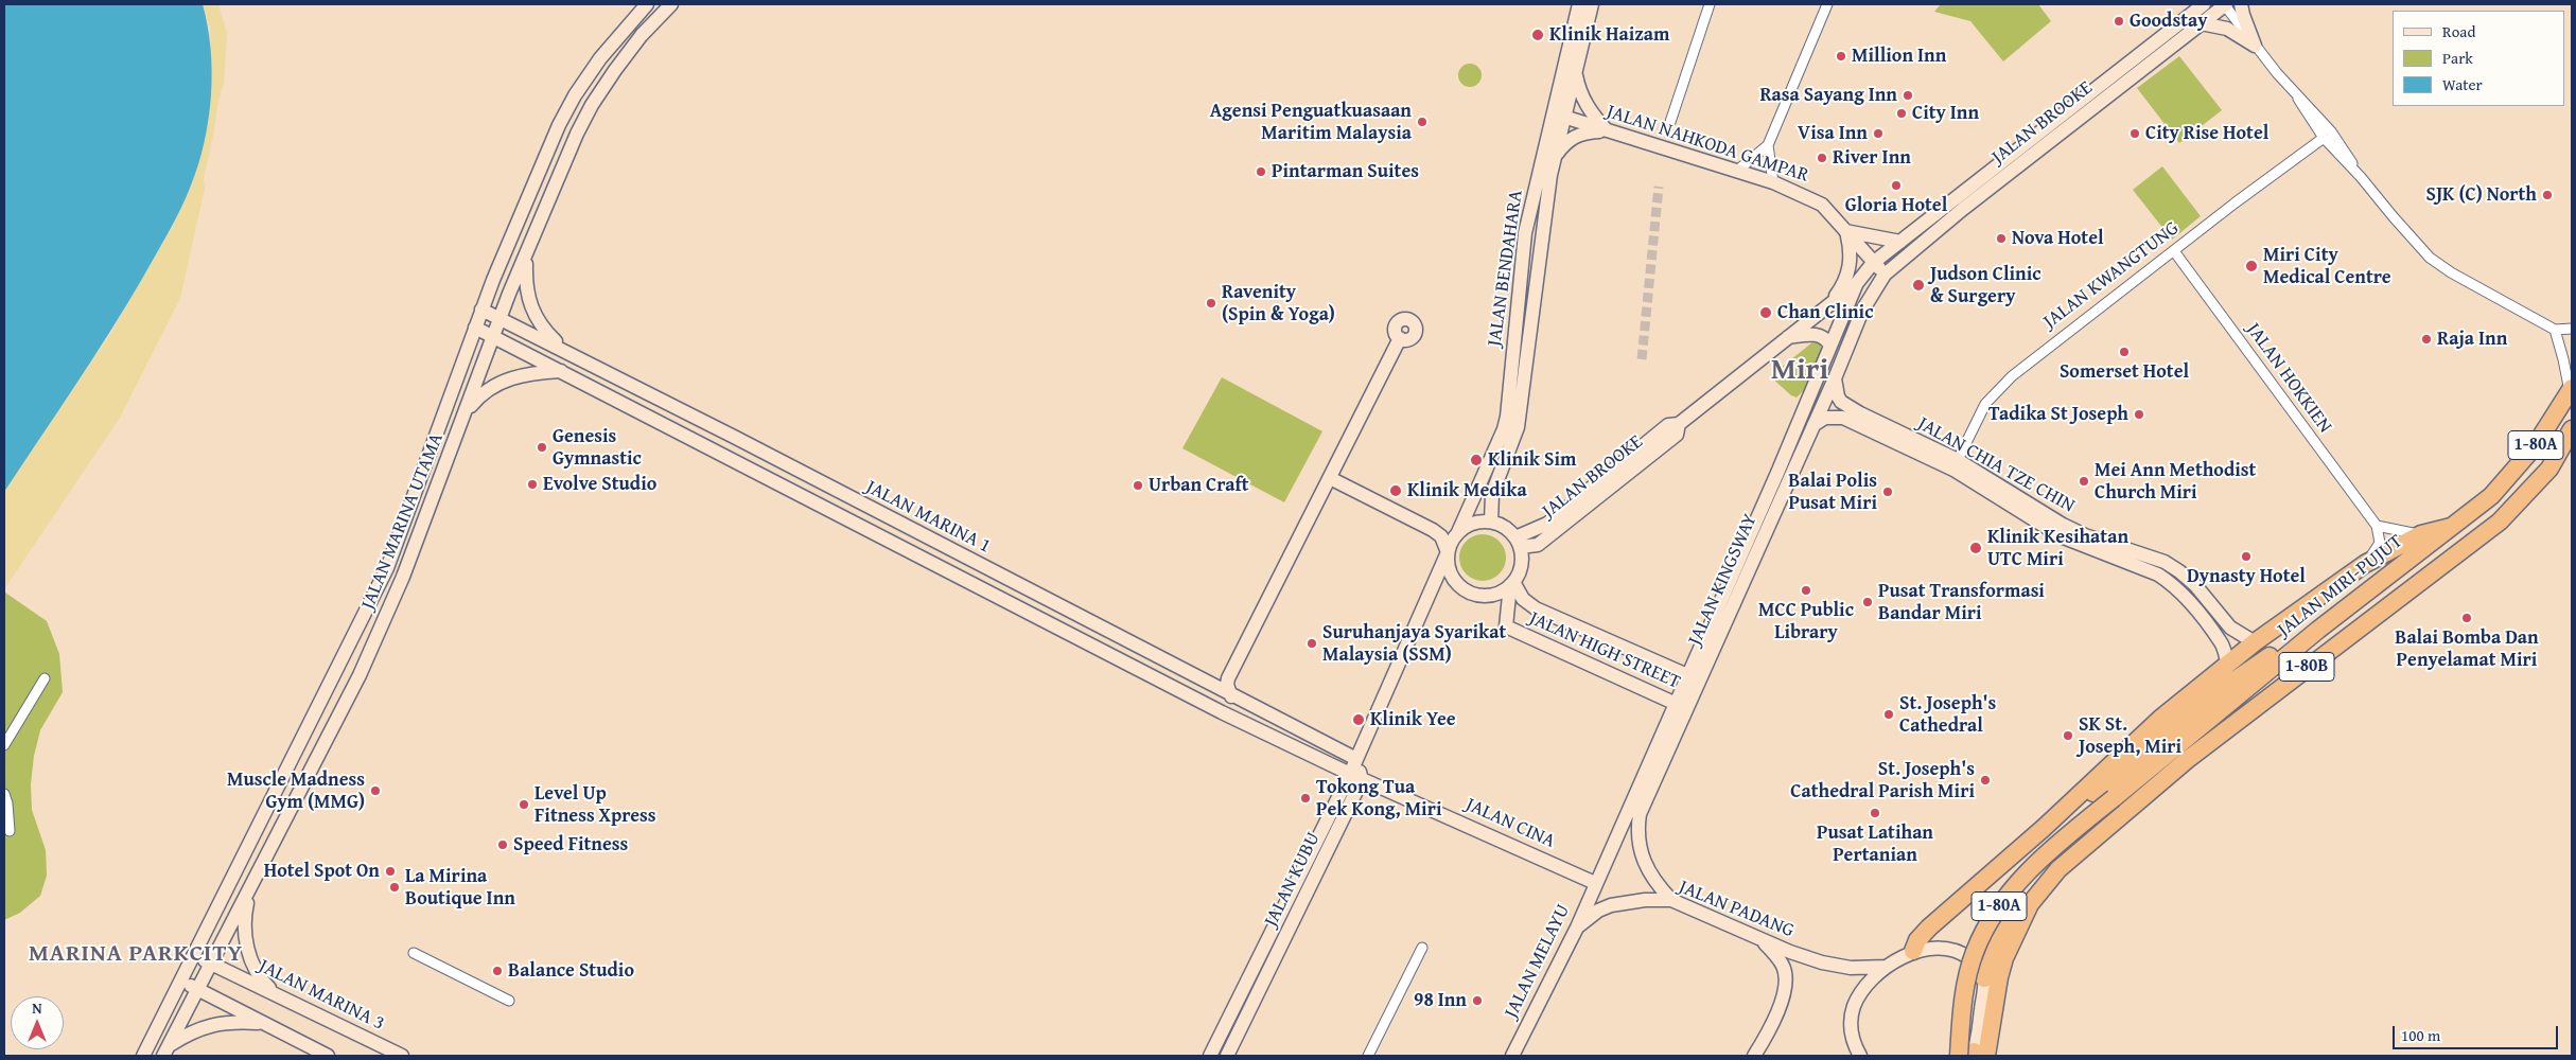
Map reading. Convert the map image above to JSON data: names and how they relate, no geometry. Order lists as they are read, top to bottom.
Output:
{
  "streets": {
    "highway": ["1-80A", "JALAN MIRI-PUJUT", "1-80B"],
    "main road": [
      "JALAN BROOKE",
      "JALAN NAHKODA GAMPAR",
      "JALAN BENDAHARA",
      "JALAN CHIA TZE CHIN",
      "JALAN MARINA 1",
      "JALAN MARINA UTAMA",
      "JALAN KINGSWAY",
      "JALAN HIGH STREET",
      "JALAN CINA",
      "JALAN KUBU",
      "JALAN PADANG",
      "JALAN MELAYU",
      "JALAN MARINA 3"
    ],
    "street": ["JALAN KWANGTUNG", "JALAN HOKKIEN"]
  },
  "crossings": [
    ["JALAN BROOKE", "JALAN NAHKODA GAMPAR"],
    ["JALAN BROOKE", "JALAN BENDAHARA"],
    ["JALAN BROOKE", "JALAN KINGSWAY"],
    ["JALAN BROOKE", "JALAN HIGH STREET"],
    ["JALAN NAHKODA GAMPAR", "JALAN BENDAHARA"],
    ["JALAN NAHKODA GAMPAR", "JALAN KINGSWAY"],
    ["JALAN BENDAHARA", "JALAN HIGH STREET"],
    ["JALAN KWANGTUNG", "JALAN HOKKIEN"],
    ["JALAN KWANGTUNG", "JALAN CHIA TZE CHIN"],
    ["JALAN CHIA TZE CHIN", "JALAN KINGSWAY"],
    ["JALAN MARINA 1", "JALAN MARINA UTAMA"],
    ["JALAN MARINA 1", "JALAN CINA"],
    ["JALAN MARINA 1", "JALAN KUBU"],
    ["JALAN MARINA UTAMA", "JALAN MARINA 3"],
    ["JALAN KINGSWAY", "JALAN HIGH STREET"],
    ["JALAN KINGSWAY", "JALAN CINA"],
    ["JALAN KINGSWAY", "JALAN PADANG"],
    ["JALAN KINGSWAY", "JALAN MELAYU"],
    ["JALAN MIRI-PUJUT", "1-80B"],
    ["JALAN CINA", "JALAN KUBU"],
    ["JALAN CINA", "JALAN MELAYU"],
    ["JALAN PADANG", "JALAN MELAYU"]
  ],
  "districts": ["Miri", "MARINA PARKCITY"],
  "places": [
    "Goodstay",
    "Klinik Haizam",
    "Million Inn",
    "Rasa Sayang Inn",
    "City Inn",
    "Agensi Penguatkuasaan Maritim Malaysia",
    "Visa Inn",
    "City Rise Hotel",
    "River Inn",
    "Pintarman Suites",
    "Gloria Hotel",
    "SJK (C) North",
    "Nova Hotel",
    "Miri City Medical Centre",
    "Judson Clinic & Surgery",
    "Ravenity (Spin & Yoga)",
    "Chan Clinic",
    "Raja Inn",
    "Somerset Hotel",
    "Tadika St Joseph",
    "Genesis Gymnastic",
    "Klinik Sim",
    "Mei Ann Methodist Church Miri",
    "Evolve Studio",
    "Urban Craft",
    "Klinik Medika",
    "Balai Polis Pusat Miri",
    "Klinik Kesihatan UTC Miri",
    "Dynasty Hotel",
    "MCC Public Library",
    "Pusat Transformasi Bandar Miri",
    "Balai Bomba Dan Penyelamat Miri",
    "Suruhanjaya Syarikat Malaysia (SSM)",
    "St. Joseph's Cathedral",
    "Klinik Yee",
    "SK St. Joseph, Miri",
    "St. Joseph's Cathedral Parish Miri",
    "Muscle Madness Gym (MMG)",
    "Tokong Tua Pek Kong, Miri",
    "Level Up Fitness Xpress",
    "Pusat Latihan Pertanian",
    "Speed Fitness",
    "Hotel Spot On",
    "La Mirina Boutique Inn",
    "Balance Studio",
    "98 Inn"
  ],
  "legend": ["Road", "Park", "Water"],
  "scale_bar": "100 m",
  "north": "top"
}
